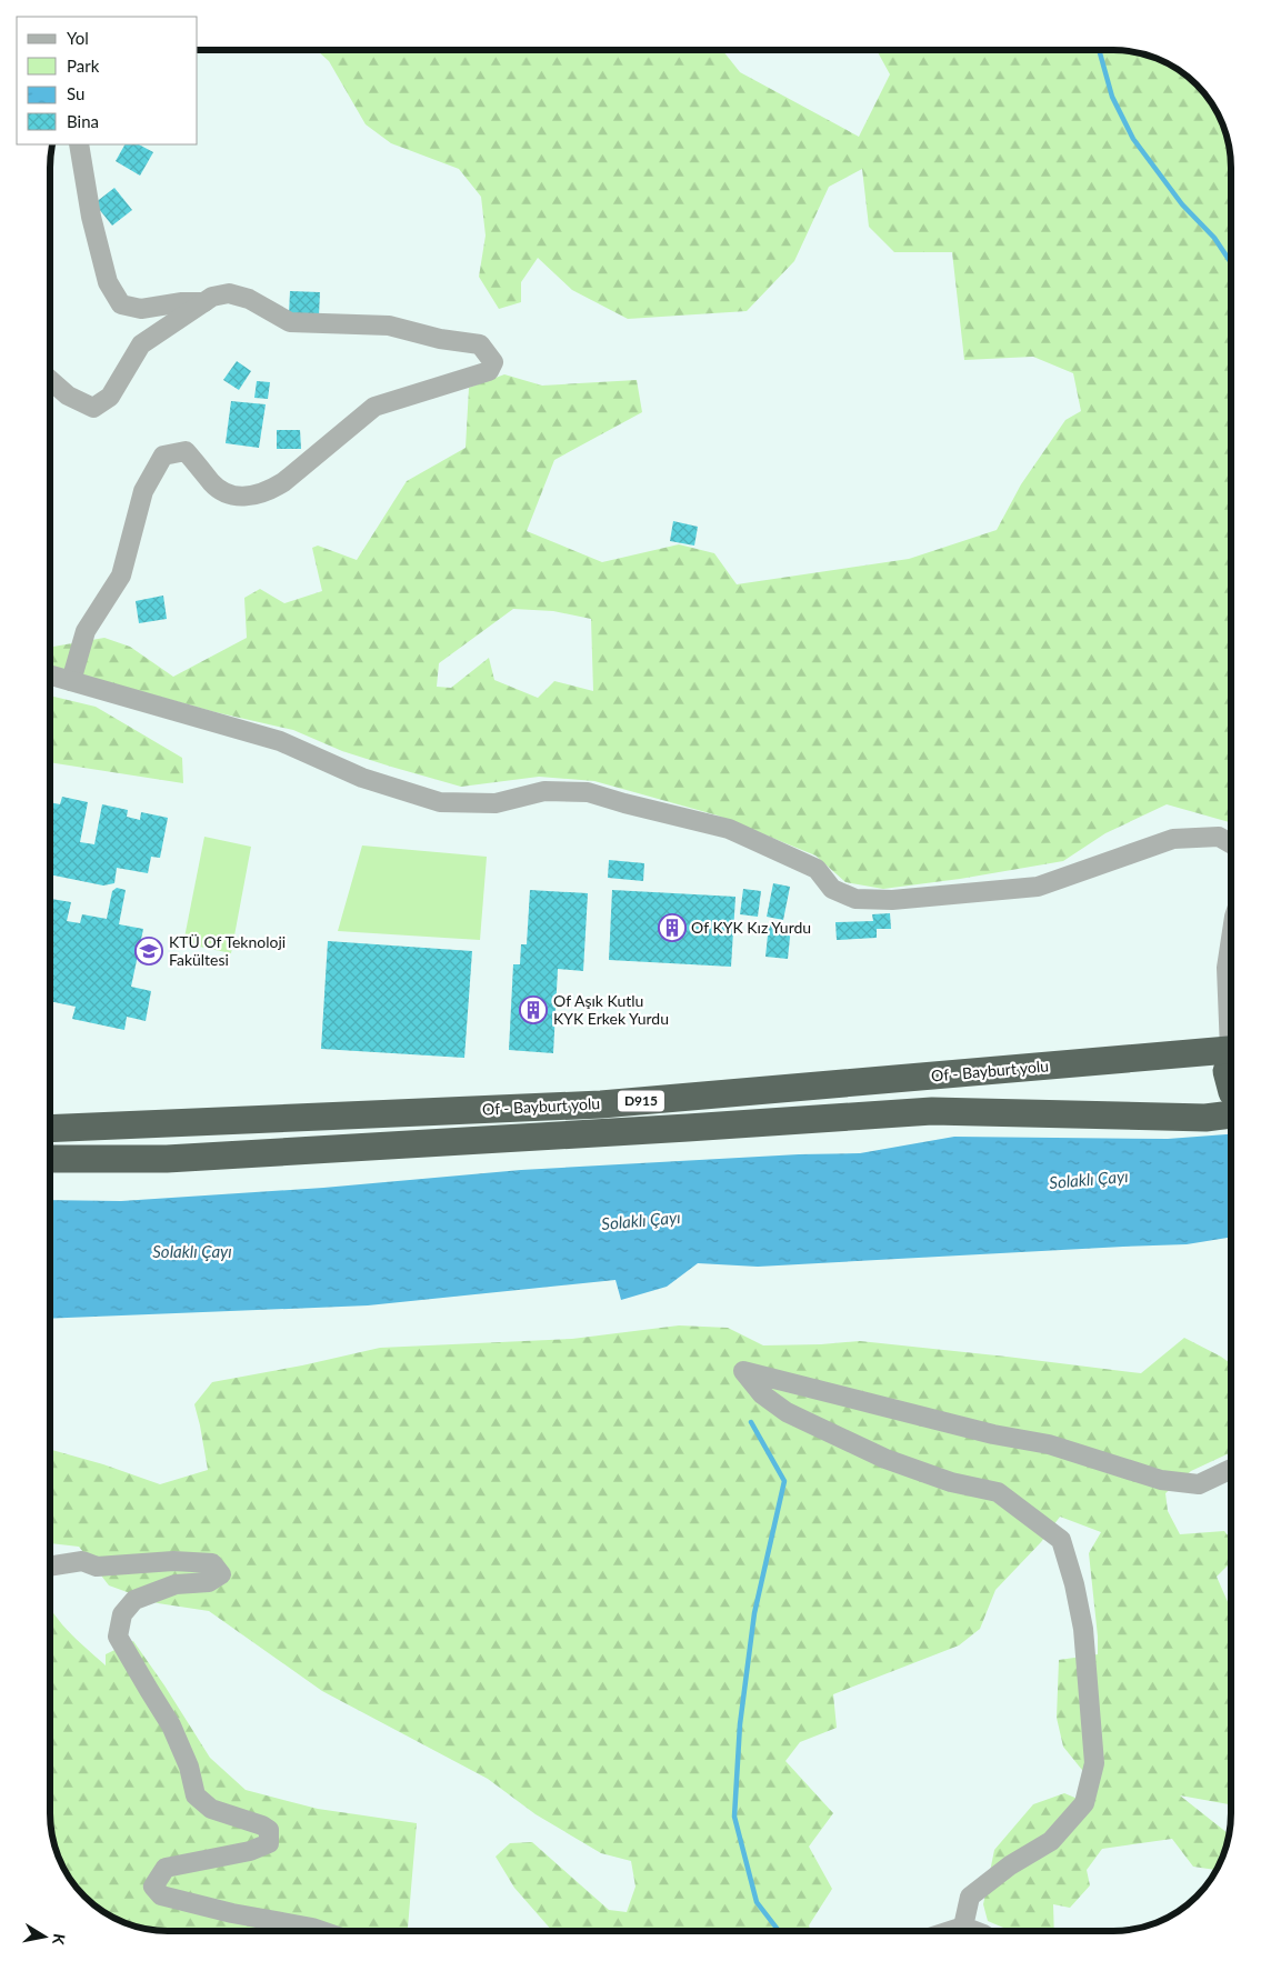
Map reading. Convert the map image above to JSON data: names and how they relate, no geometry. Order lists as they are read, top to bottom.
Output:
{
  "streets": {
    "highway": ["Of - Bayburt yolu", "D915"]
  },
  "water": ["Solaklı Çayı"],
  "places": {
    "building": ["Of KYK Kız Yurdu", "Of Aşık Kutlu KYK Erkek Yurdu"],
    "school or university": ["KTÜ Of Teknoloji Fakültesi"]
  },
  "legend": [
    "Yol",
    "Park",
    "Su",
    "Bina"
  ],
  "north": "right"
}
